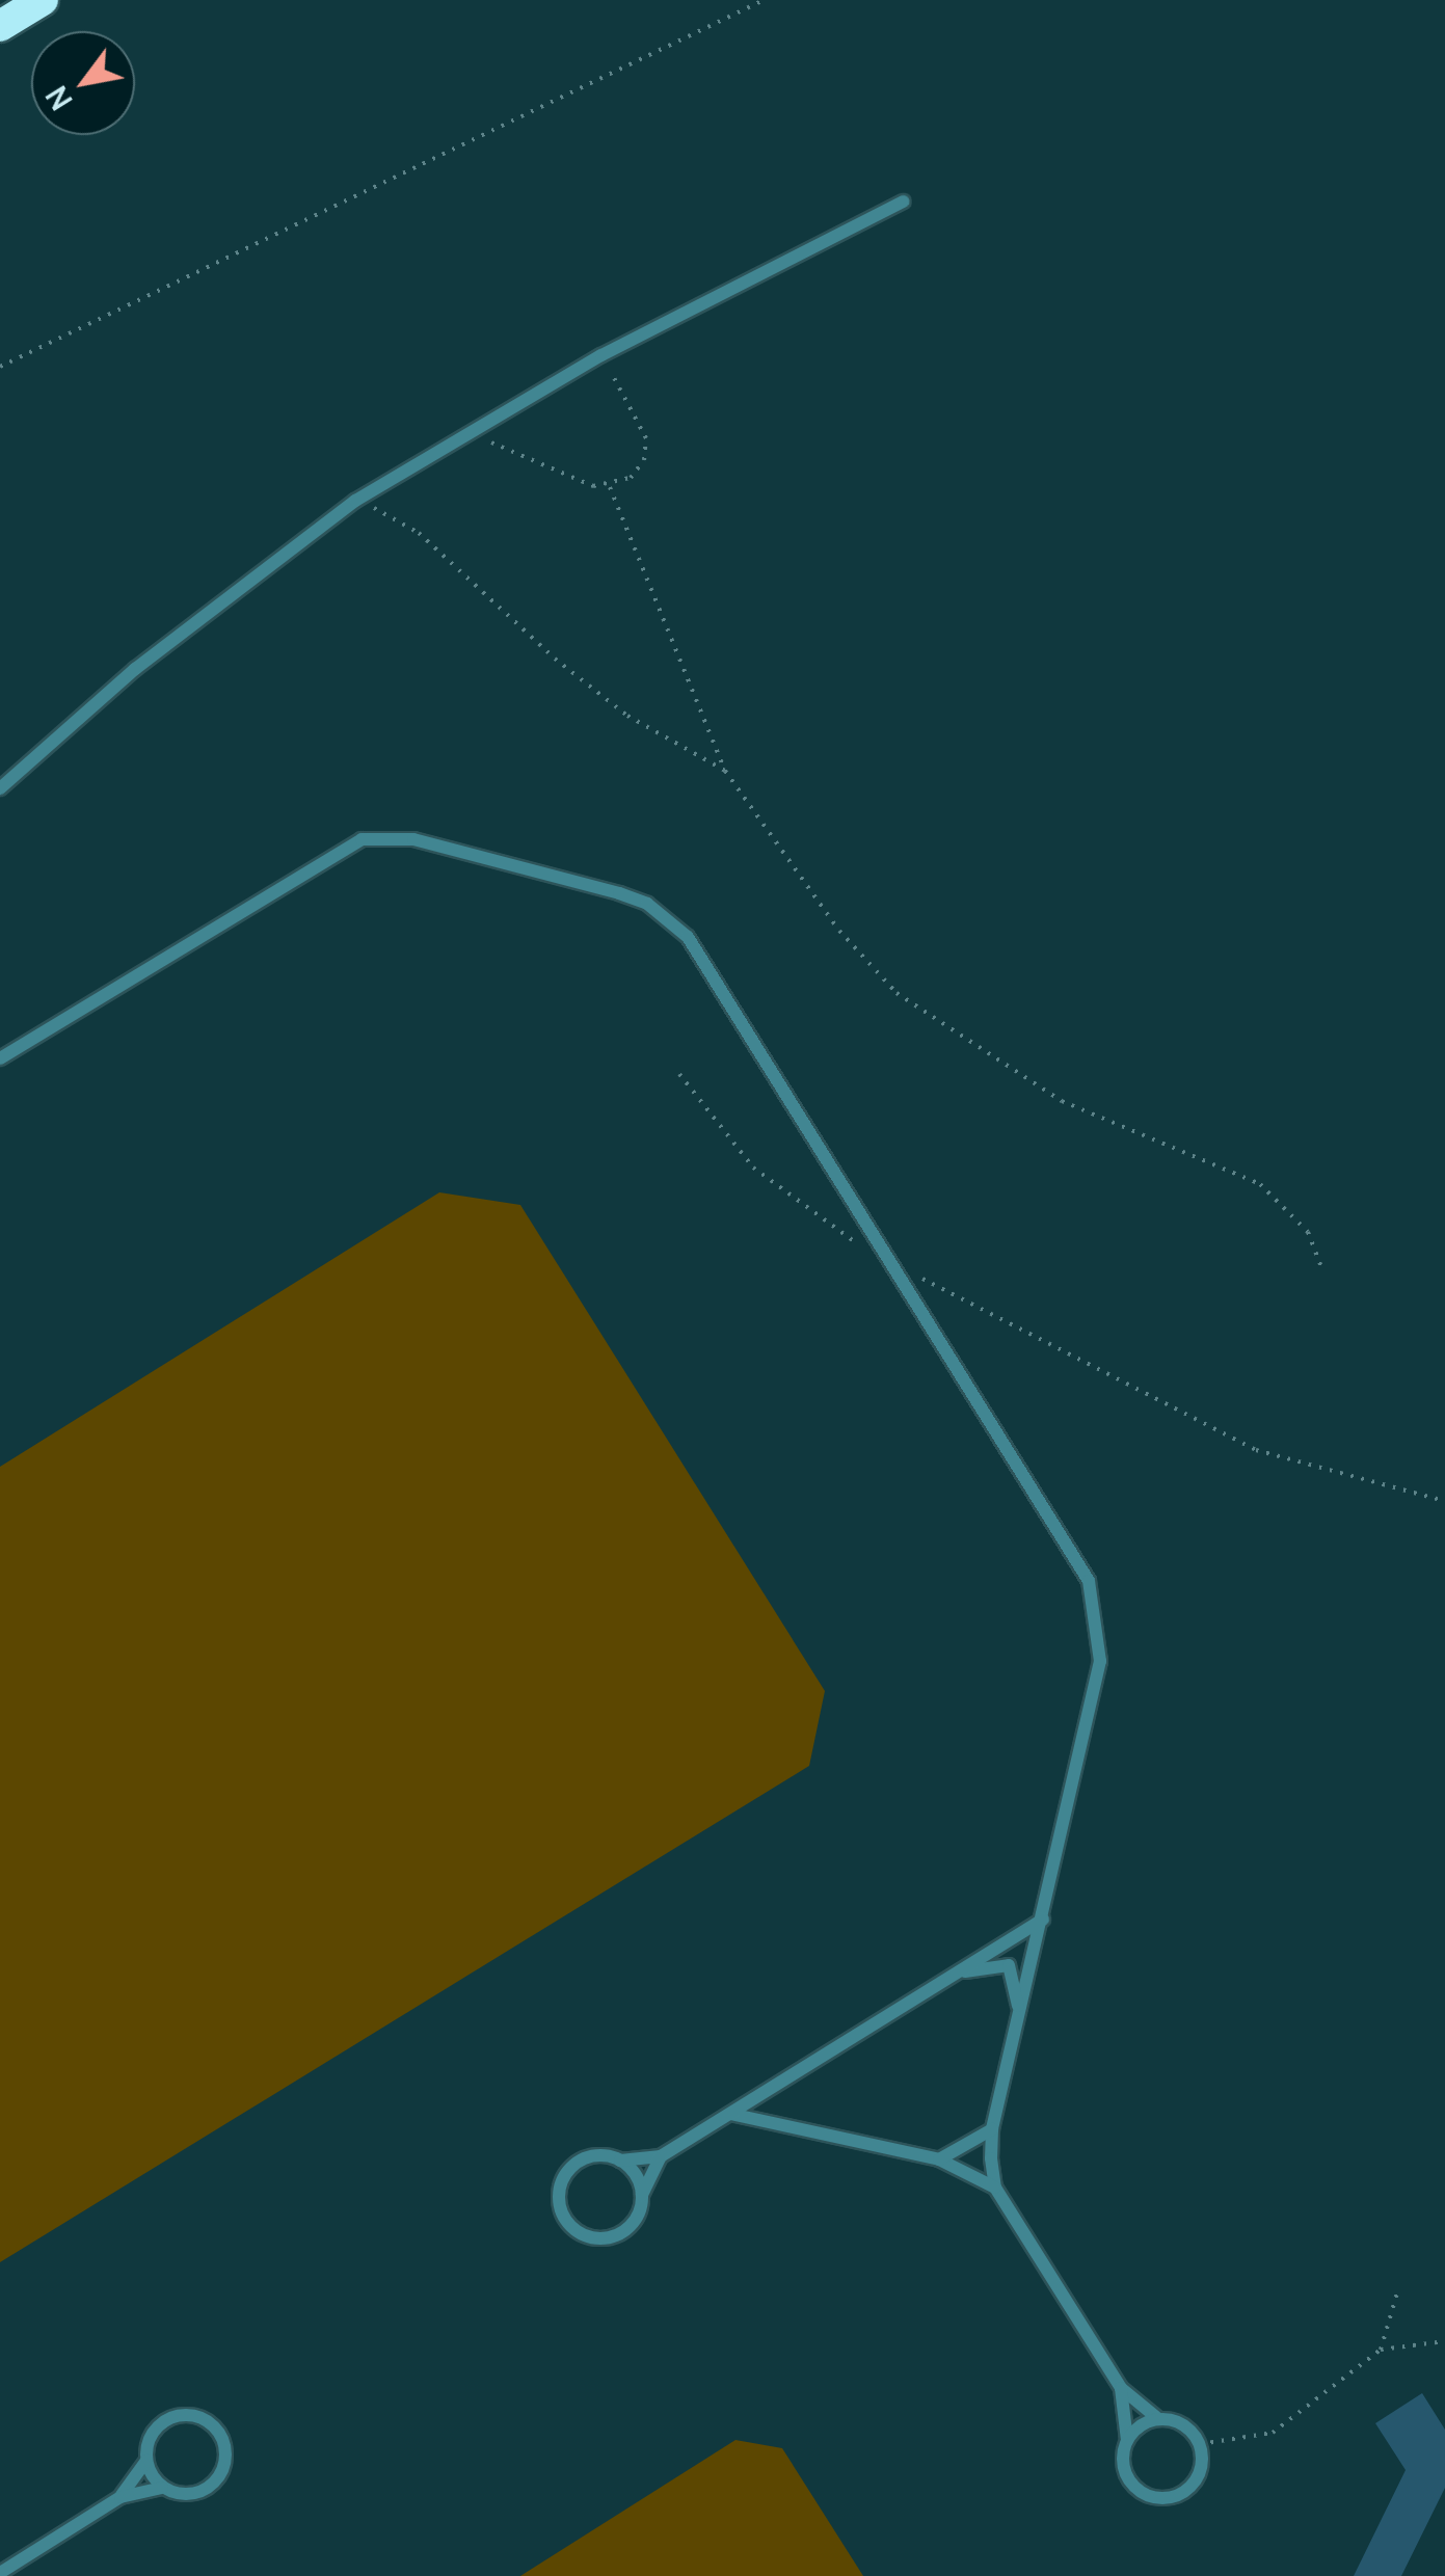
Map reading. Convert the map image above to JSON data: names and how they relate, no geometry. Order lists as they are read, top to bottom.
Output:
{
  "north": "bottom left"
}
